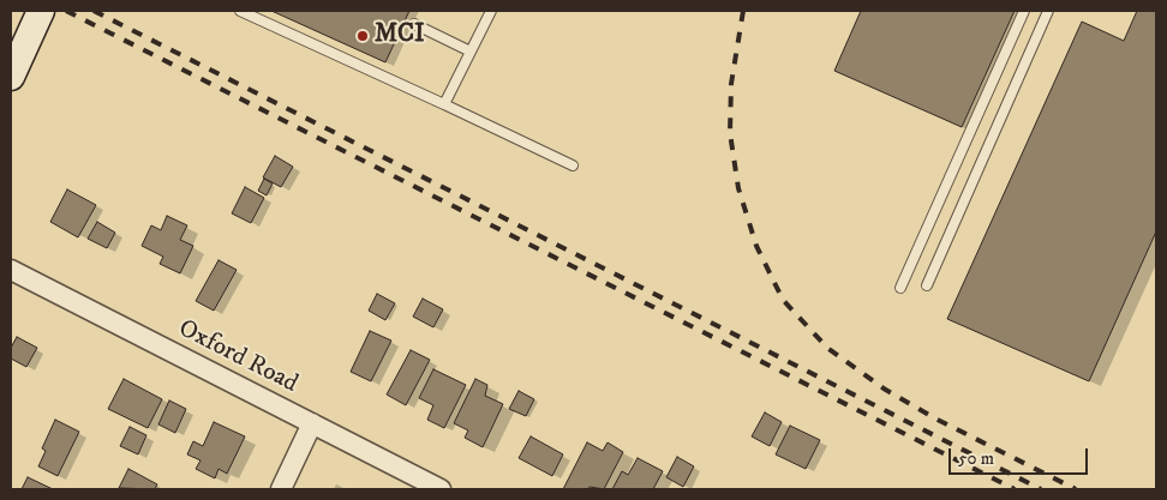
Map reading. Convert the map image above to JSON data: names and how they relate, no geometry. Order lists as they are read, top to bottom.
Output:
{
  "streets": {
    "street": ["Oxford Road"]
  },
  "places": ["MCI"],
  "scale_bar": "50 m"
}
